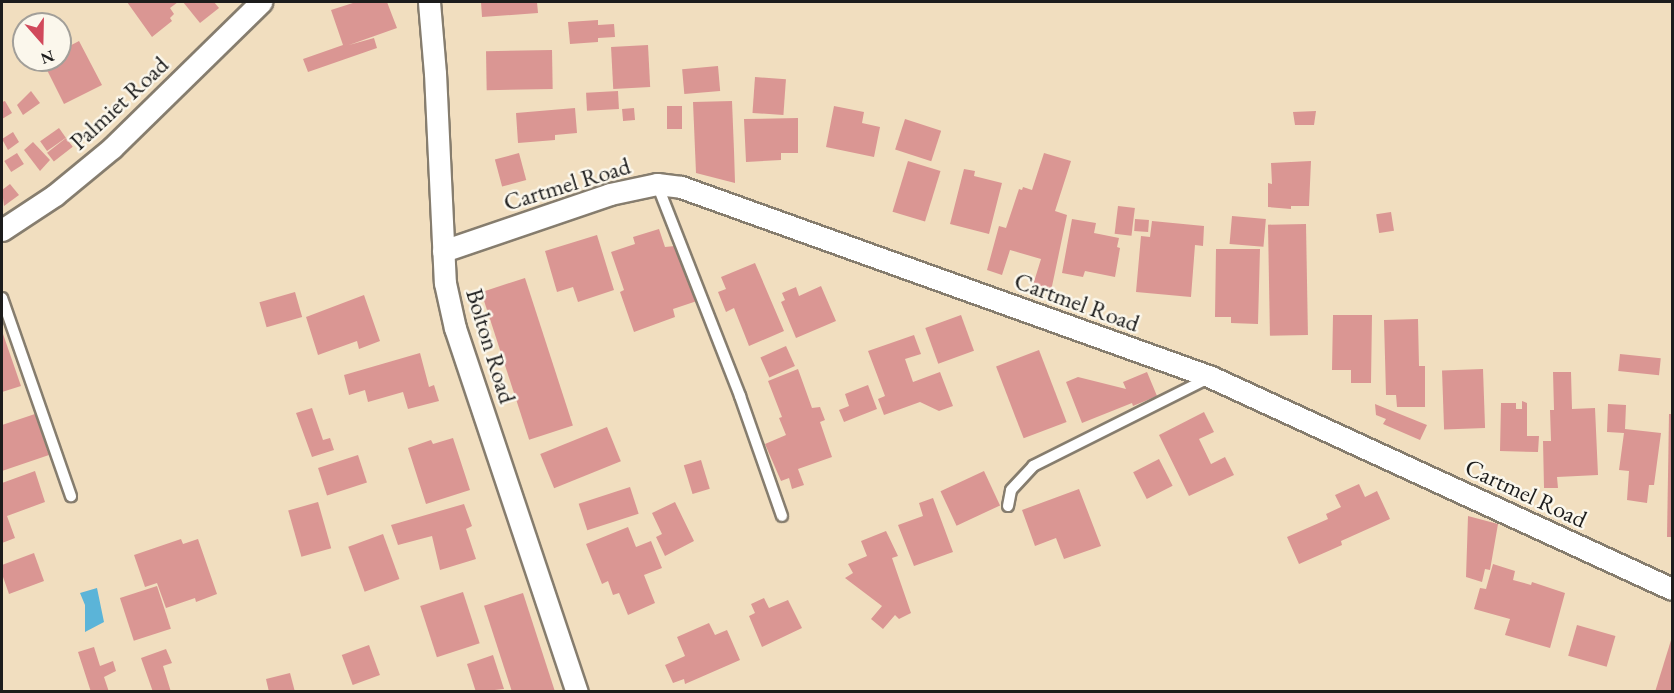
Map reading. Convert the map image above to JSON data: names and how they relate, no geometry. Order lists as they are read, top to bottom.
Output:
{
  "streets": {
    "street": ["Palmiet Road", "Cartmel Road", "Bolton Road"]
  },
  "crossings": [
    ["Cartmel Road", "Bolton Road"]
  ],
  "north": "bottom"
}
